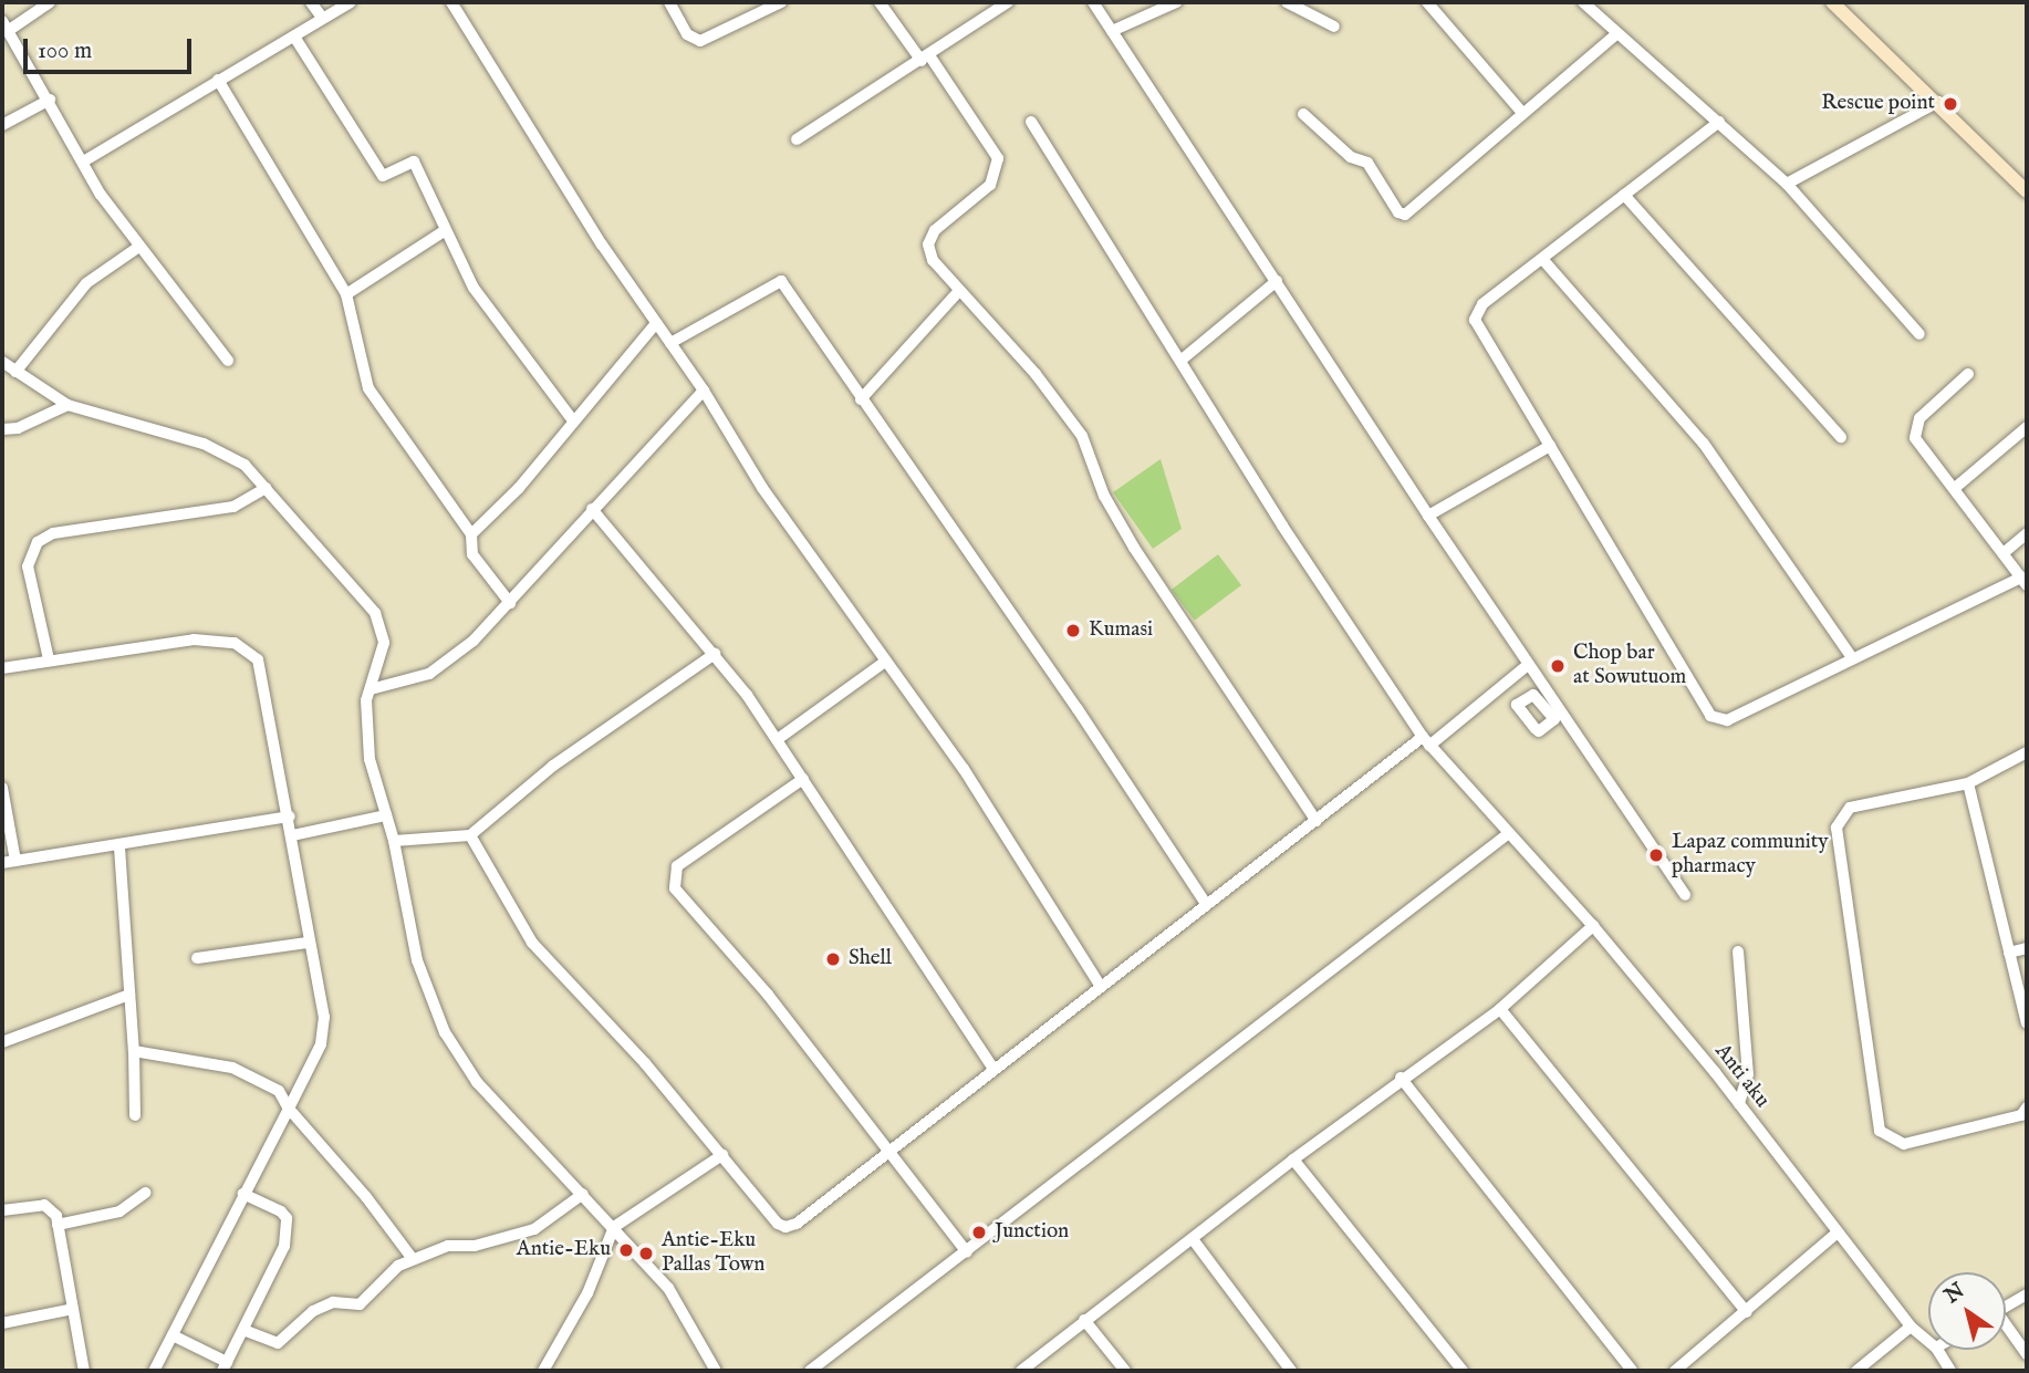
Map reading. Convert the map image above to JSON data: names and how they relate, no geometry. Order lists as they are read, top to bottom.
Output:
{
  "streets": {
    "street": ["Anti aku"]
  },
  "places": [
    "Rescue point",
    "Kumasi",
    "Chop bar at Sowutuom",
    "Lapaz community pharmacy",
    "Shell",
    "Junction",
    "Antie-Eku",
    "Antie-Eku Pallas Town"
  ],
  "scale_bar": "100 m",
  "north": "top left"
}
